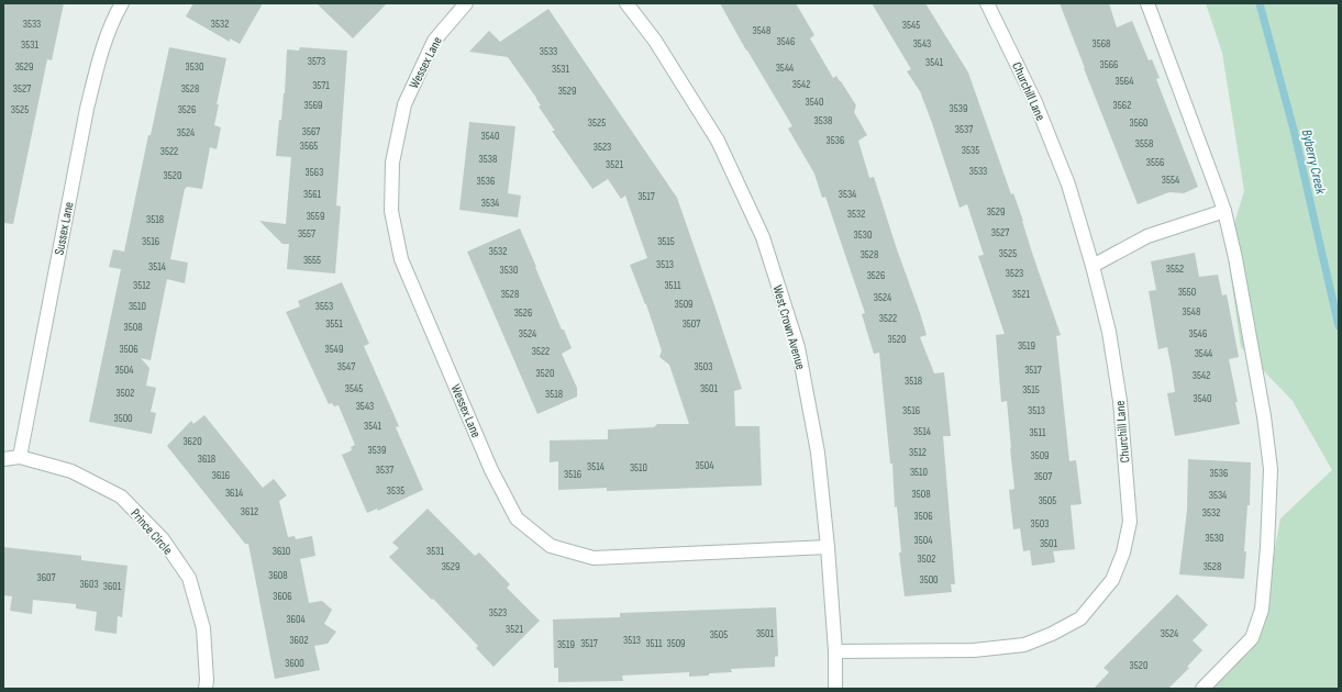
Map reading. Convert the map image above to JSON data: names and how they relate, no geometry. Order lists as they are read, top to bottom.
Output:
{
  "streets": {
    "street": [
      "Wessex Lane",
      "Churchill Lane",
      "Sussex Lane",
      "West Crown Avenue",
      "Prince Circle"
    ]
  },
  "crossings": [
    ["Wessex Lane", "West Crown Avenue"],
    ["Churchill Lane", "West Crown Avenue"],
    ["Sussex Lane", "Prince Circle"]
  ],
  "water": ["Byberry Creek"],
  "house_numbers": [
    "3533",
    "3532",
    "3545",
    "3548",
    "3546",
    "3543",
    "3568",
    "3531",
    "3533",
    "3573",
    "3541",
    "3566",
    "3529",
    "3530",
    "3544",
    "3531",
    "3564",
    "3542",
    "3571",
    "3527",
    "3528",
    "3529",
    "3540",
    "3569",
    "3562",
    "3539",
    "3525",
    "3526",
    "3538",
    "3525",
    "3560",
    "3537",
    "3567",
    "3524",
    "3540",
    "3536",
    "3558",
    "3565",
    "3523",
    "3535",
    "3522",
    "3538",
    "3556",
    "3521",
    "3533",
    "3563",
    "3520",
    "3554",
    "3536",
    "3561",
    "3534",
    "3517",
    "3534",
    "3529",
    "3532",
    "3559",
    "3518",
    "3527",
    "3557",
    "3530",
    "3516",
    "3515",
    "3532",
    "3525",
    "3528",
    "3555",
    "3513",
    "3514",
    "3552",
    "3530",
    "3523",
    "3526",
    "3512",
    "3511",
    "3550",
    "3528",
    "3521",
    "3524",
    "3509",
    "3510",
    "3553",
    "3548",
    "3526",
    "3522",
    "3551",
    "3507",
    "3508",
    "3524",
    "3546",
    "3520",
    "3519",
    "3506",
    "3549",
    "3522",
    "3544",
    "3547",
    "3503",
    "3504",
    "3517",
    "3520",
    "3542",
    "3518",
    "3545",
    "3501",
    "3515",
    "3502",
    "3518",
    "3540",
    "3543",
    "3516",
    "3513",
    "3500",
    "3541",
    "3514",
    "3511",
    "3620",
    "3539",
    "3512",
    "3509",
    "3618",
    "3504",
    "3514",
    "3510",
    "3537",
    "3510",
    "3536",
    "3516",
    "3616",
    "3507",
    "3535",
    "3614",
    "3508",
    "3534",
    "3505",
    "3612",
    "3532",
    "3506",
    "3503",
    "3530",
    "3504",
    "3501",
    "3610",
    "3531",
    "3502",
    "3529",
    "3528",
    "3608",
    "3607",
    "3500",
    "3603",
    "3601",
    "3606",
    "3523",
    "3604",
    "3521",
    "3501",
    "3524",
    "3505",
    "3602",
    "3513",
    "3517",
    "3511",
    "3509",
    "3519",
    "3600",
    "3520"
  ]
}
